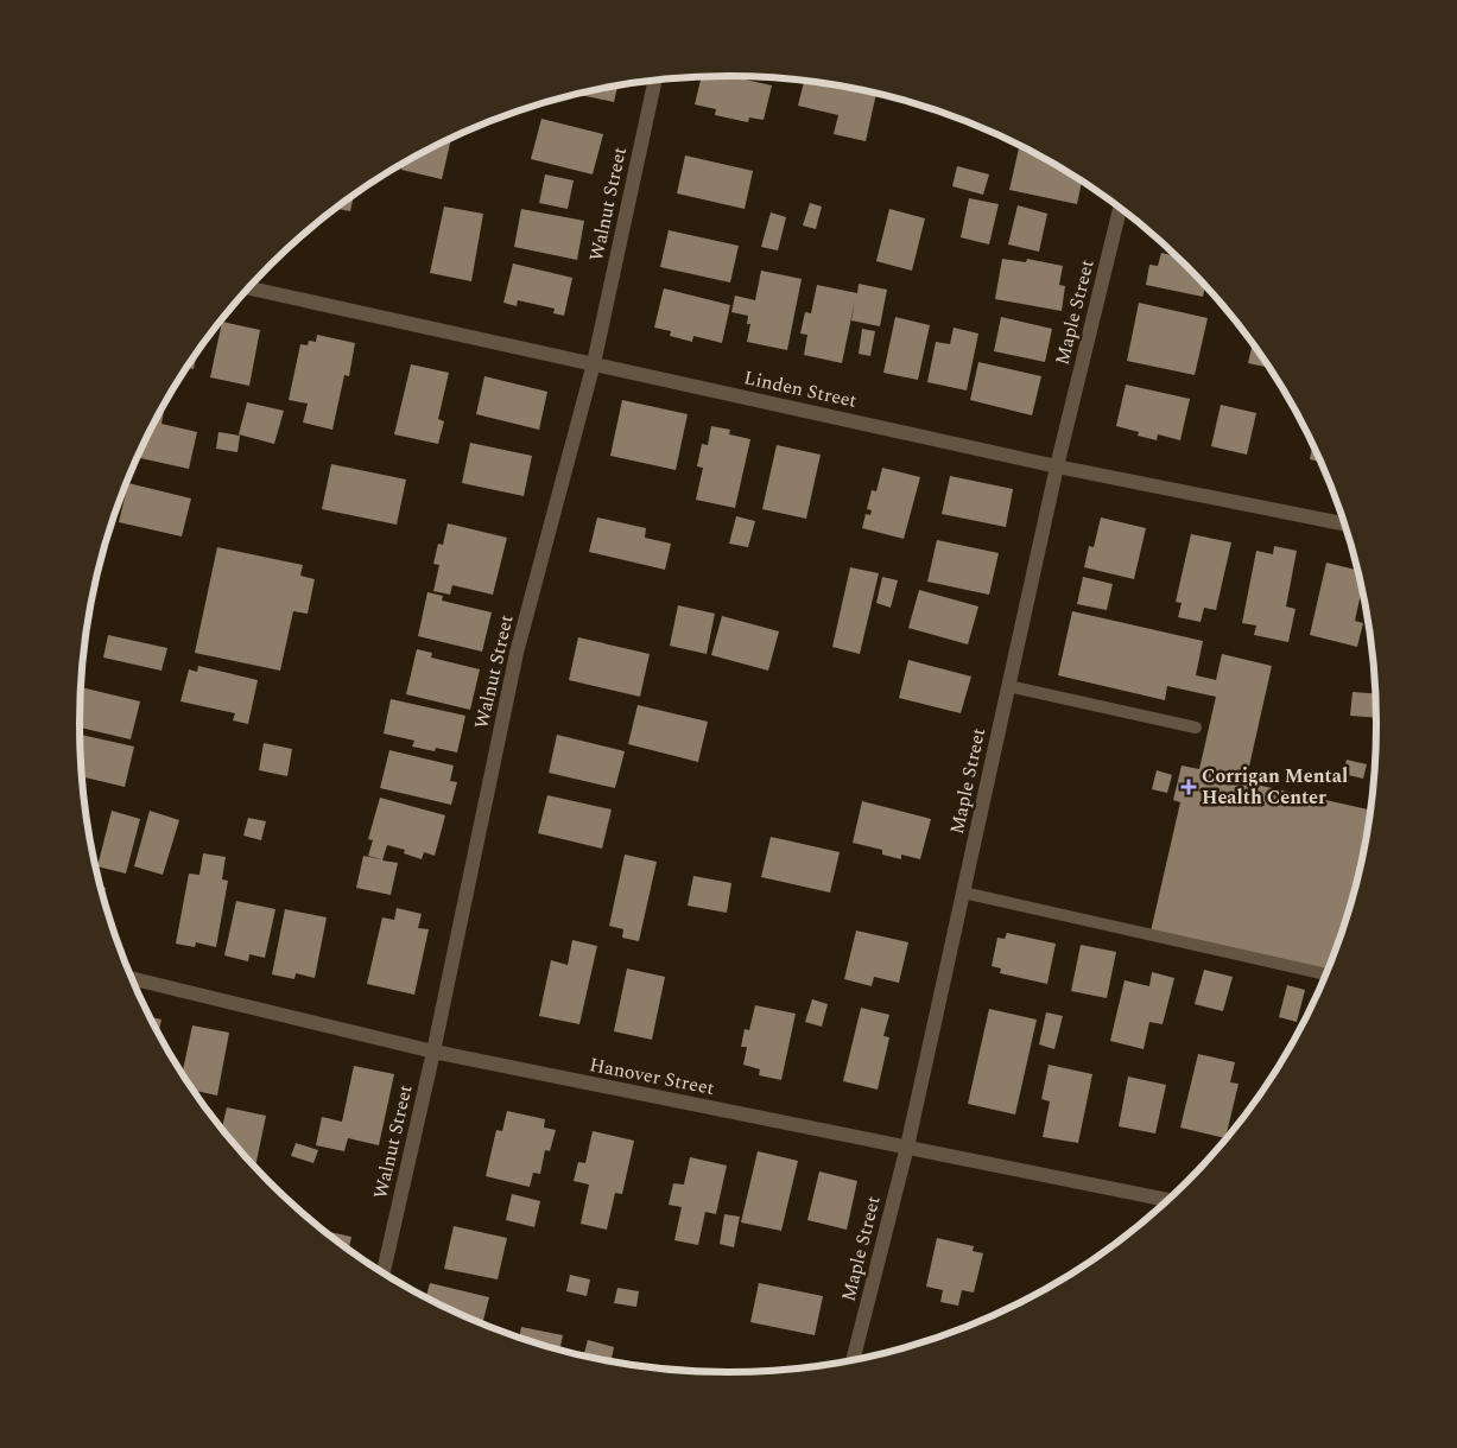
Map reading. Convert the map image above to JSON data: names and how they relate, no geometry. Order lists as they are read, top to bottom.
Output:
{
  "streets": {
    "street": [
      "Walnut Street",
      "Maple Street",
      "Linden Street",
      "Hanover Street"
    ]
  },
  "crossings": [
    ["Walnut Street", "Linden Street"],
    ["Walnut Street", "Hanover Street"],
    ["Maple Street", "Linden Street"],
    ["Maple Street", "Hanover Street"]
  ],
  "places": {
    "health": ["Corrigan Mental Health Center"]
  }
}
